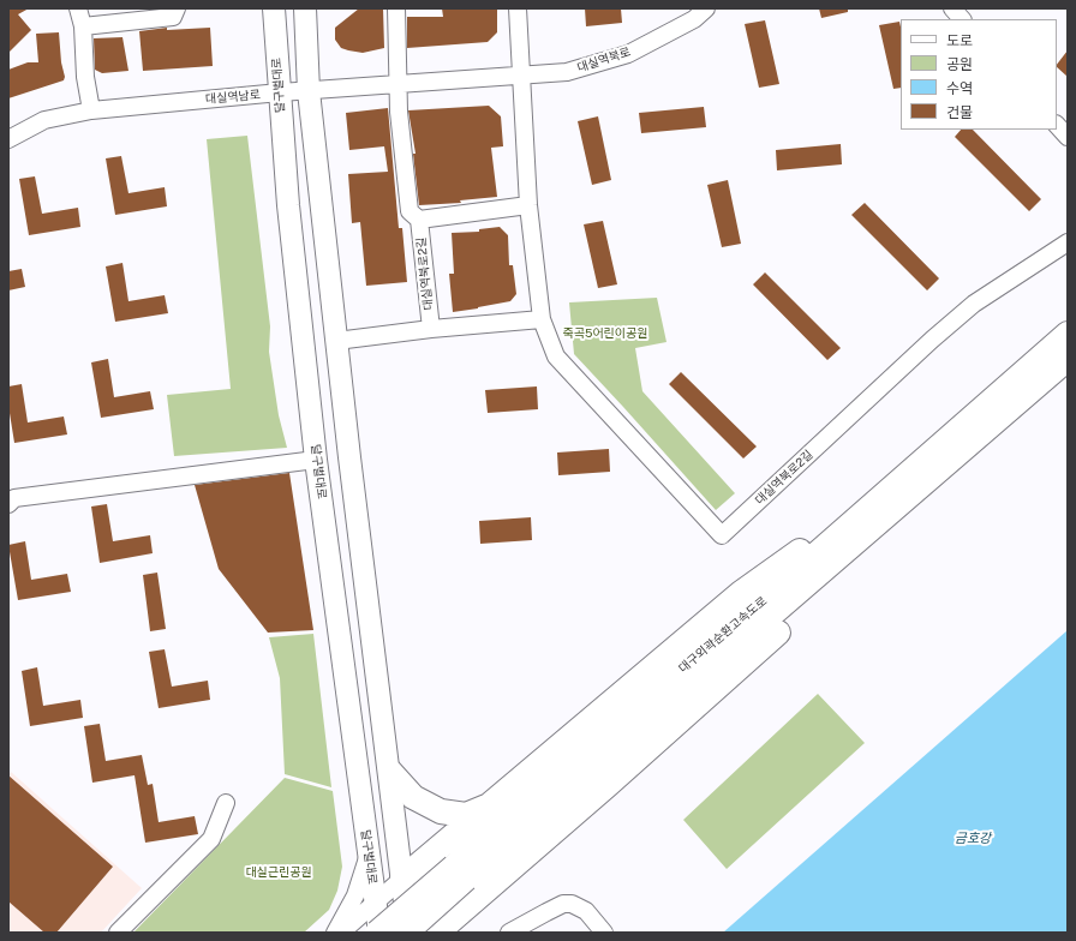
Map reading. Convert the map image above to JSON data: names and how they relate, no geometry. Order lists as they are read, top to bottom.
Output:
{
  "streets": {
    "highway": ["대구외곽순환고속도로"],
    "main road": ["달구벌대로"],
    "street": ["대실역북로", "대실역남로", "대실역북로2길"]
  },
  "crossings": [
    ["대실역북로", "대실역남로"],
    ["대실역북로", "대실역북로2길"],
    ["달구벌대로", "대실역남로"],
    ["달구벌대로", "대구외곽순환고속도로"],
    ["대실역남로", "대실역북로2길"]
  ],
  "water": ["금호강"],
  "parks": ["죽곡5어린이공원", "대실근린공원"],
  "legend": [
    "도로",
    "공원",
    "수역",
    "건물"
  ]
}
